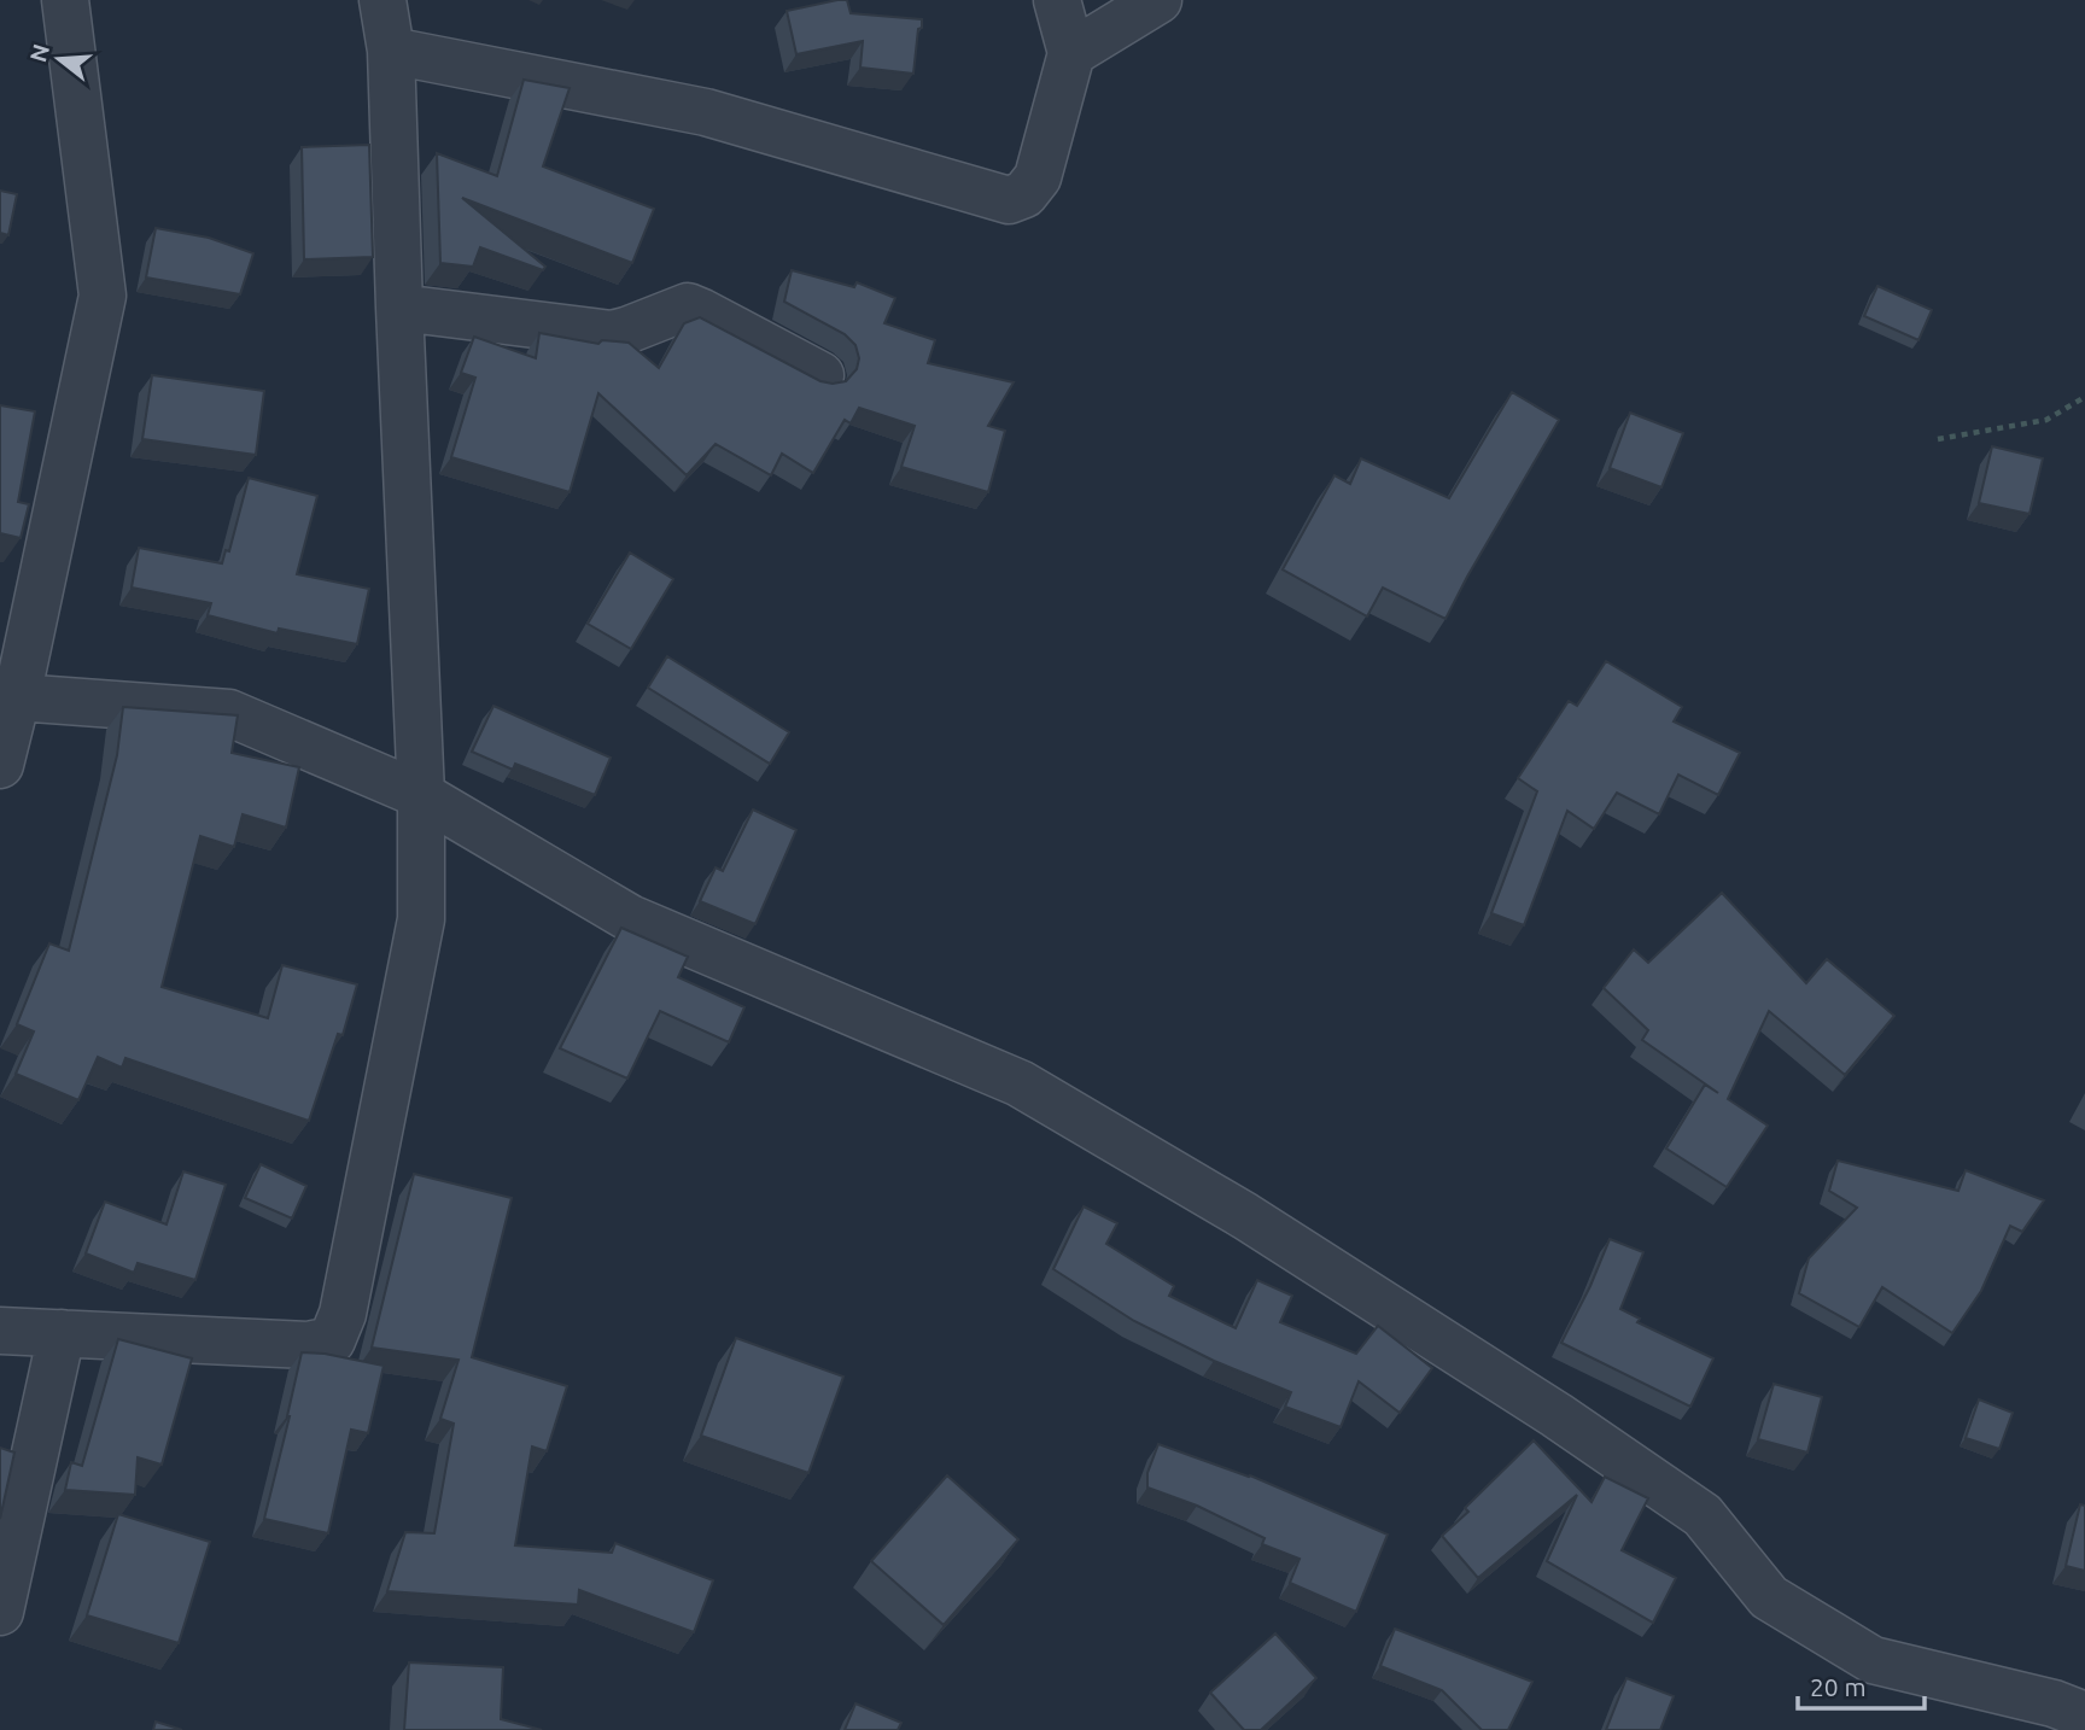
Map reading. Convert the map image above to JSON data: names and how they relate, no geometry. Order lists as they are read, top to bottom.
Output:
{
  "scale_bar": "20 m",
  "north": "left"
}
